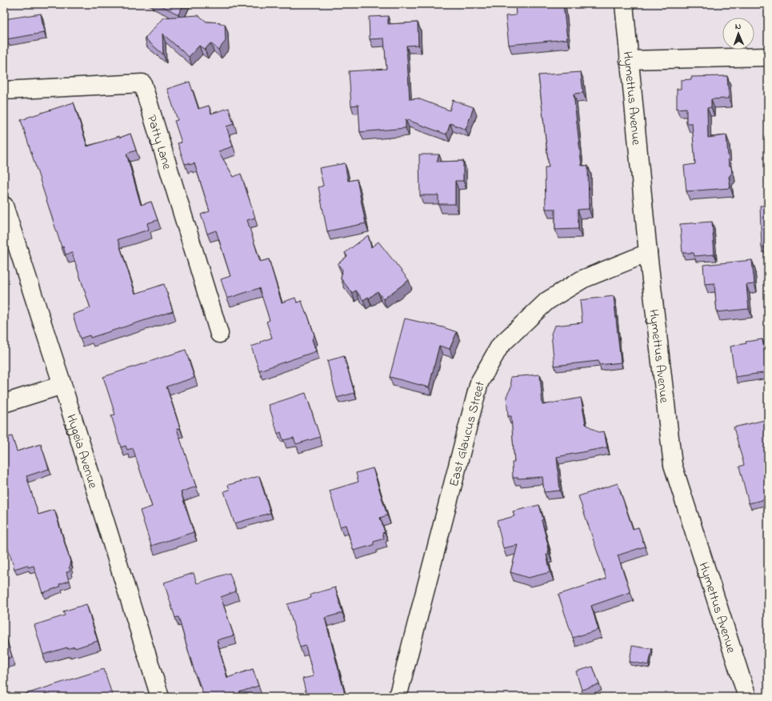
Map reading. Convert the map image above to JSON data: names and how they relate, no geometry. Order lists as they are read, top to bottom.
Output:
{
  "streets": {
    "street": [
      "Hymettus Avenue",
      "Patty Lane",
      "East Glaucus Street",
      "Hygeia Avenue"
    ]
  },
  "crossings": [
    ["Hymettus Avenue", "East Glaucus Street"]
  ],
  "north": "top"
}
